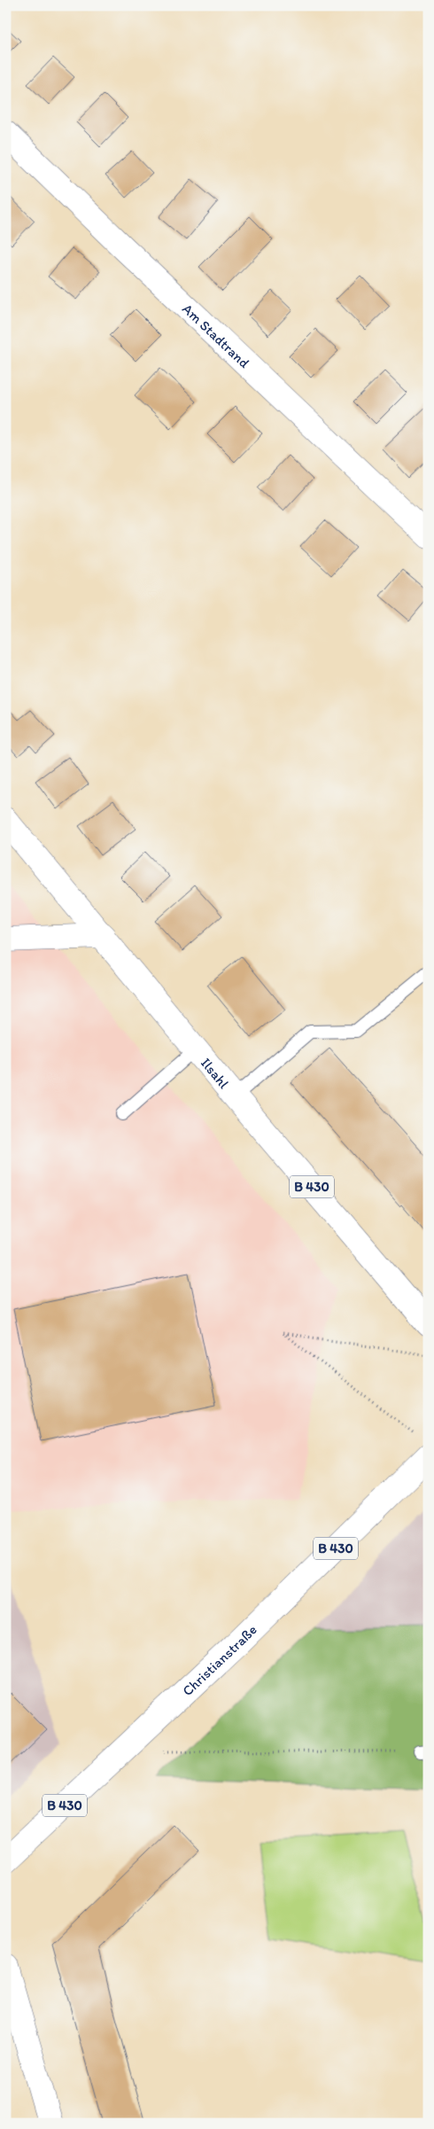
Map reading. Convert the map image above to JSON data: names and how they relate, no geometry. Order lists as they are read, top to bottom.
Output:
{
  "streets": {
    "main road": [
      "Am Stadtrand",
      "Ilsahl",
      "B 430",
      "Christianstraße"
    ]
  }
}
